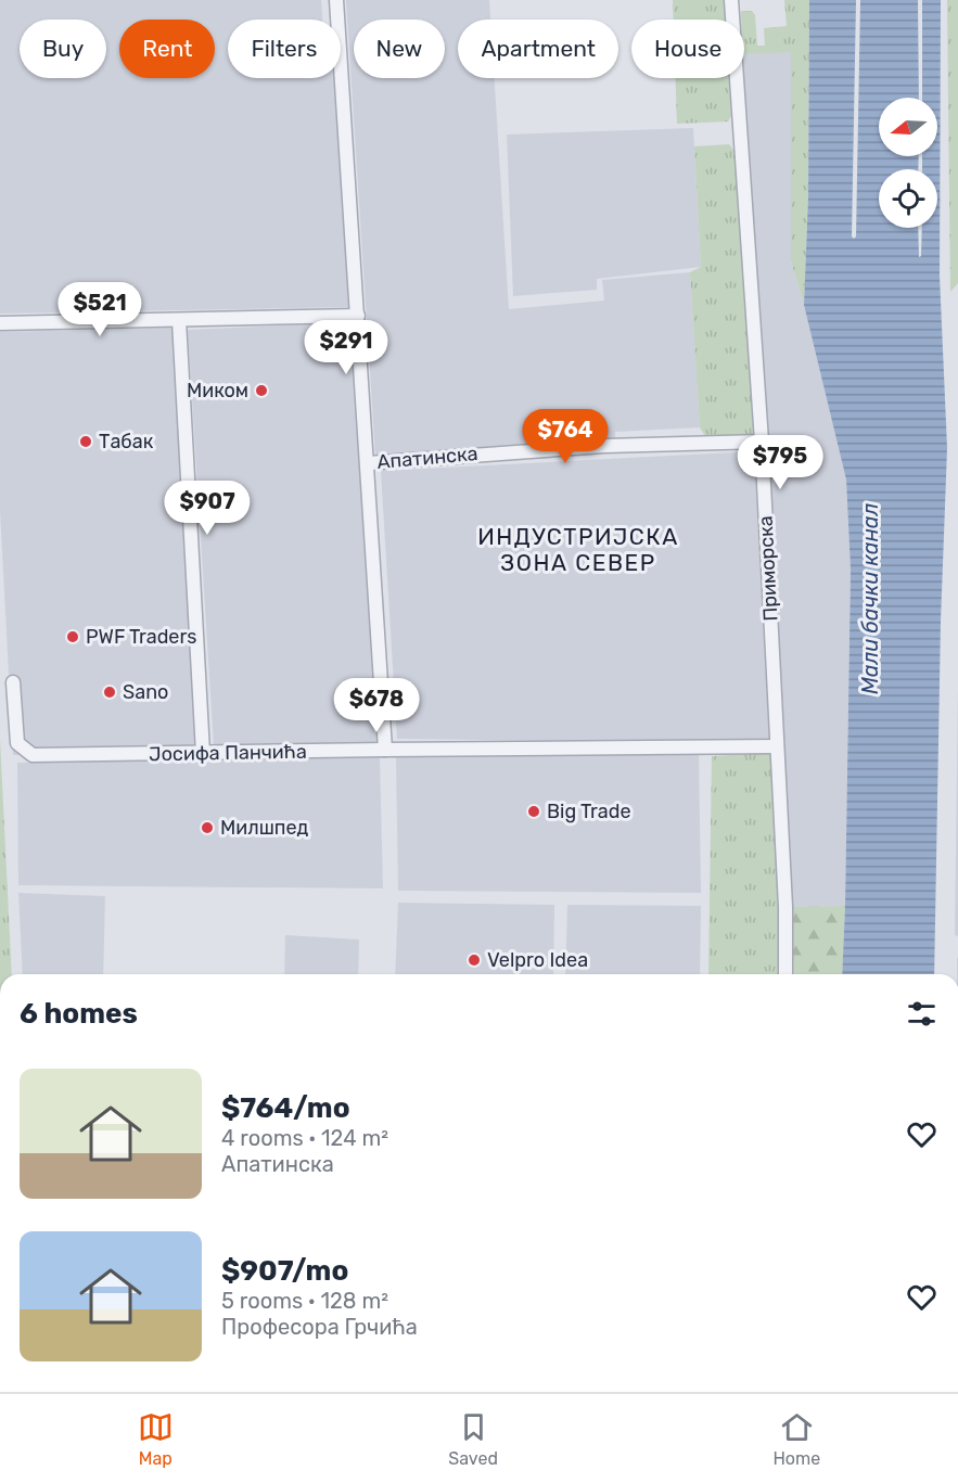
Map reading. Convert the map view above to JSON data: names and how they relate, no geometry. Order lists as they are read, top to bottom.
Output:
{
  "streets": {
    "street": ["Апатинска", "Приморска", "Јосифа Панчића"]
  },
  "crossings": [
    ["Апатинска", "Приморска"],
    ["Приморска", "Јосифа Панчића"]
  ],
  "districts": ["ИНДУСТРИЈСКА ЗОНА СЕВЕР"],
  "water": ["Мали бачки канал"],
  "places": [
    "Миком",
    "Табак",
    "PWF Traders",
    "Sano",
    "Big Trade",
    "Милшпед",
    "Velpro Idea"
  ],
  "north": "left",
  "page": {
    "chip": [
      "Buy",
      "Rent",
      "Filters",
      "New",
      "Apartment",
      "House"
    ],
    "price": [
      "$521",
      "$291",
      "$764",
      "$795",
      "$907",
      "$678"
    ],
    "heading": "6 homes",
    "list": [
      {
        "name": "$764/mo",
        "note": "4 rooms · 124 m² · Апатинска"
      },
      {
        "name": "$907/mo",
        "note": "5 rooms · 128 m² · Професора Грчића"
      }
    ],
    "tabs": ["Map", "Saved", "Home"]
  }
}
